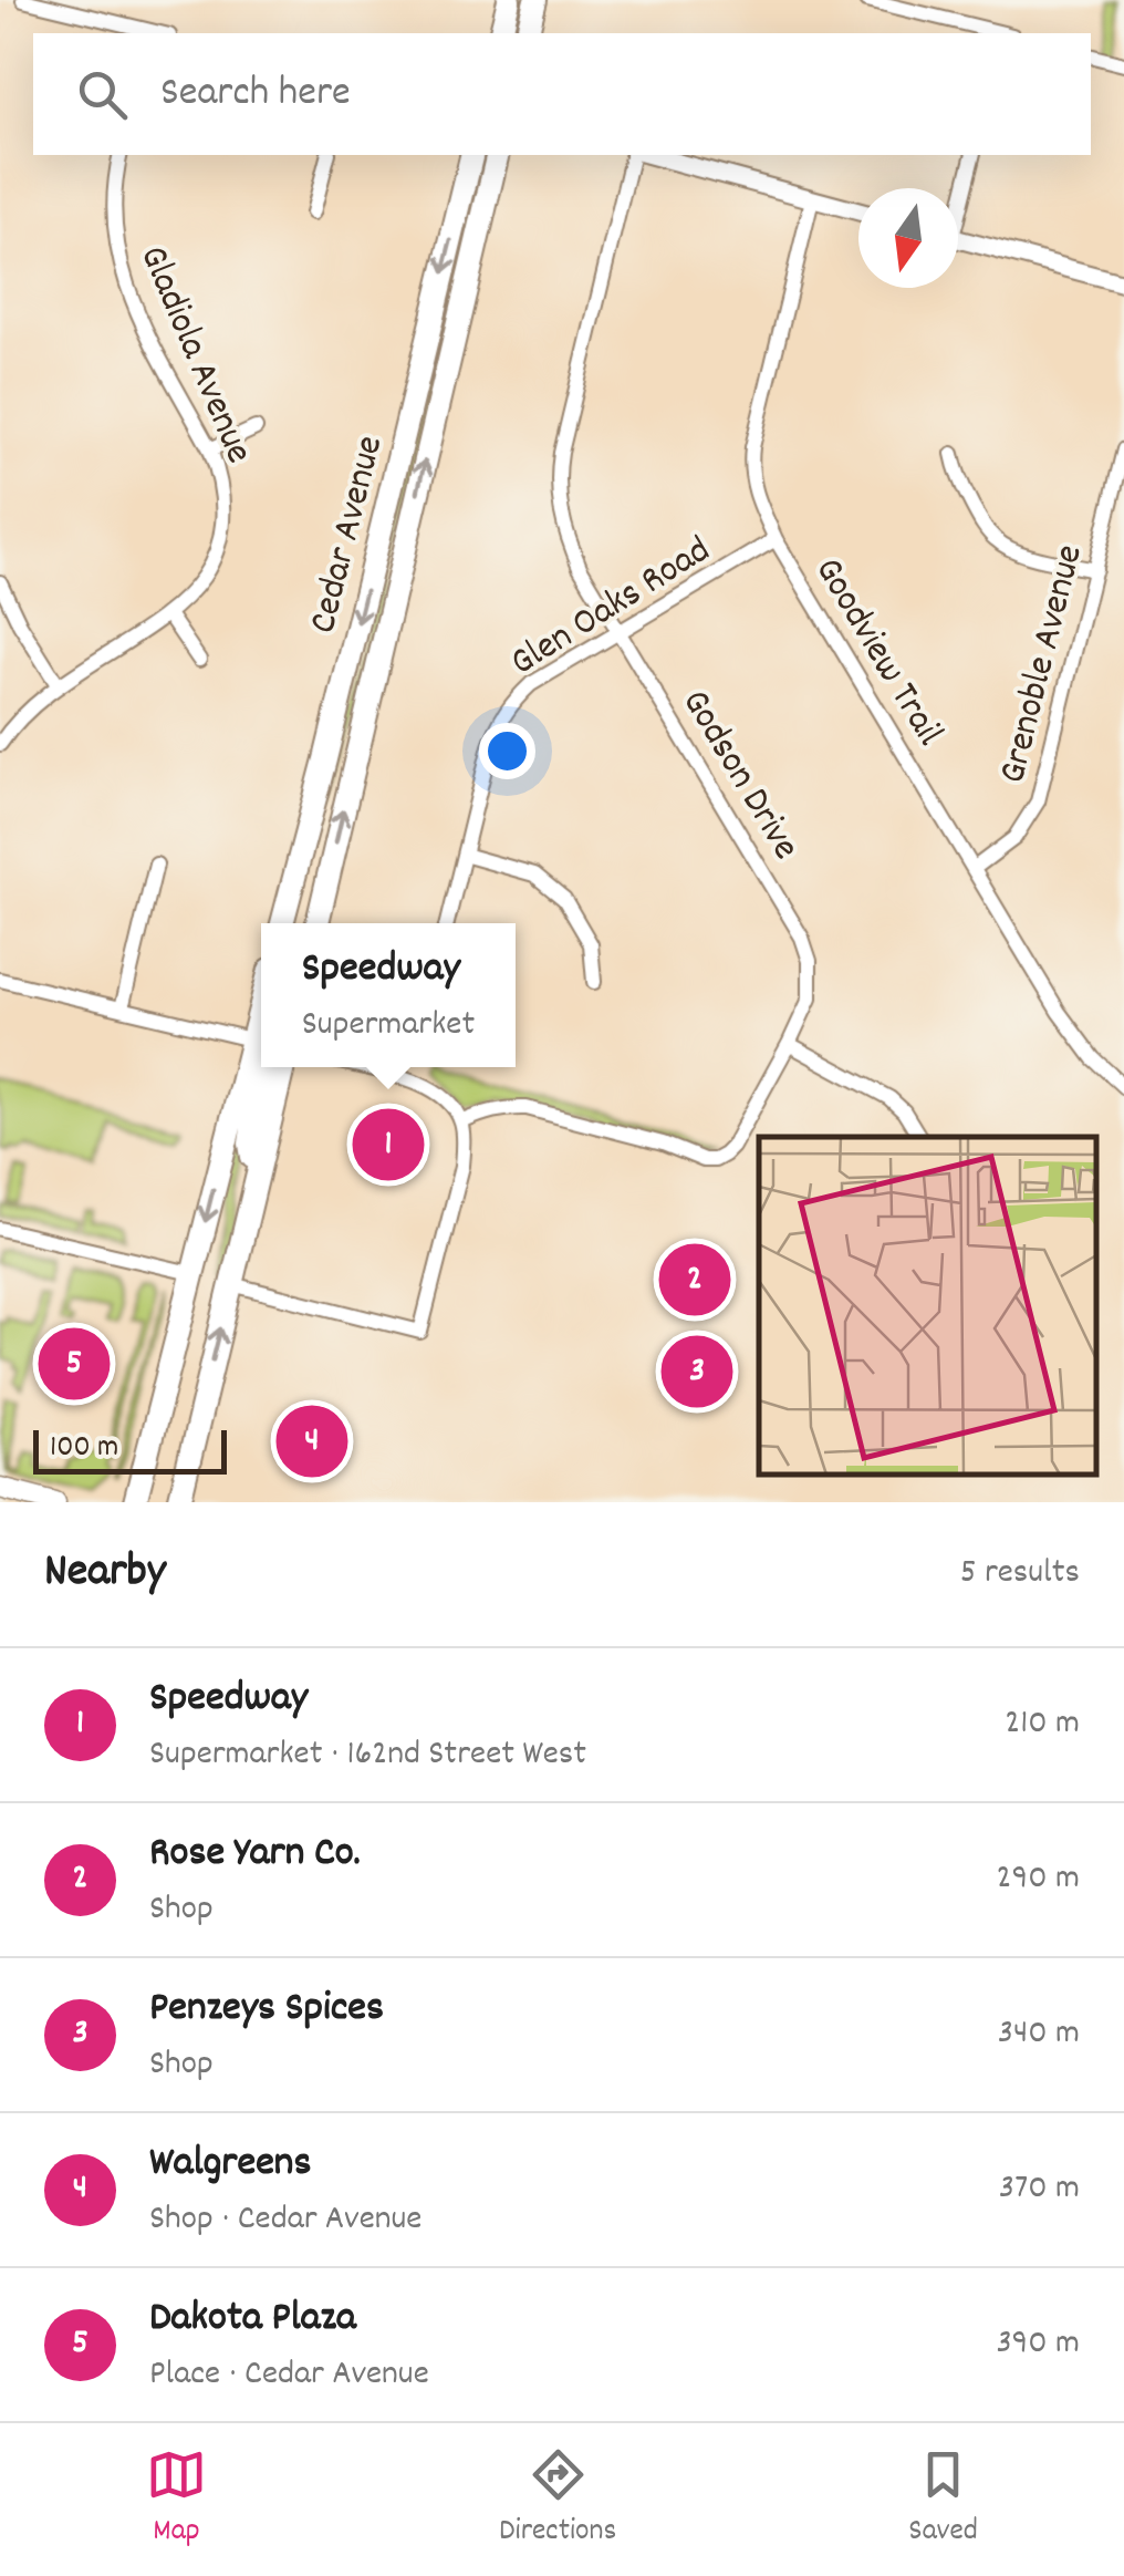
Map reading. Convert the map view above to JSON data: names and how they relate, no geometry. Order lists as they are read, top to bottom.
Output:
{
  "streets": {
    "main road": ["Cedar Avenue"],
    "street": [
      "Gladiola Avenue",
      "Glen Oaks Road",
      "Goodview Trail",
      "Grenoble Avenue",
      "Godson Drive"
    ]
  },
  "crossings": [
    ["Glen Oaks Road", "Goodview Trail"],
    ["Glen Oaks Road", "Godson Drive"],
    ["Goodview Trail", "Grenoble Avenue"]
  ],
  "scale_bar": "100 m",
  "north": "bottom",
  "page": {
    "search": "Search here",
    "popup": ["Speedway", "Supermarket"],
    "pins": [
      "1",
      "2",
      "5",
      "3",
      "4"
    ],
    "scale": "100 m",
    "heading": ["Nearby", "5 results"],
    "list": [
      {
        "mark": "1",
        "name": "Speedway",
        "note": "Supermarket · 162nd Street West",
        "value": "210 m"
      },
      {
        "mark": "2",
        "name": "Rose Yarn Co.",
        "note": "Shop",
        "value": "290 m"
      },
      {
        "mark": "3",
        "name": "Penzeys Spices",
        "note": "Shop",
        "value": "340 m"
      },
      {
        "mark": "4",
        "name": "Walgreens",
        "note": "Shop · Cedar Avenue",
        "value": "370 m"
      },
      {
        "mark": "5",
        "name": "Dakota Plaza",
        "note": "Place · Cedar Avenue",
        "value": "390 m"
      }
    ],
    "nav": ["Map", "Directions", "Saved"]
  }
}
